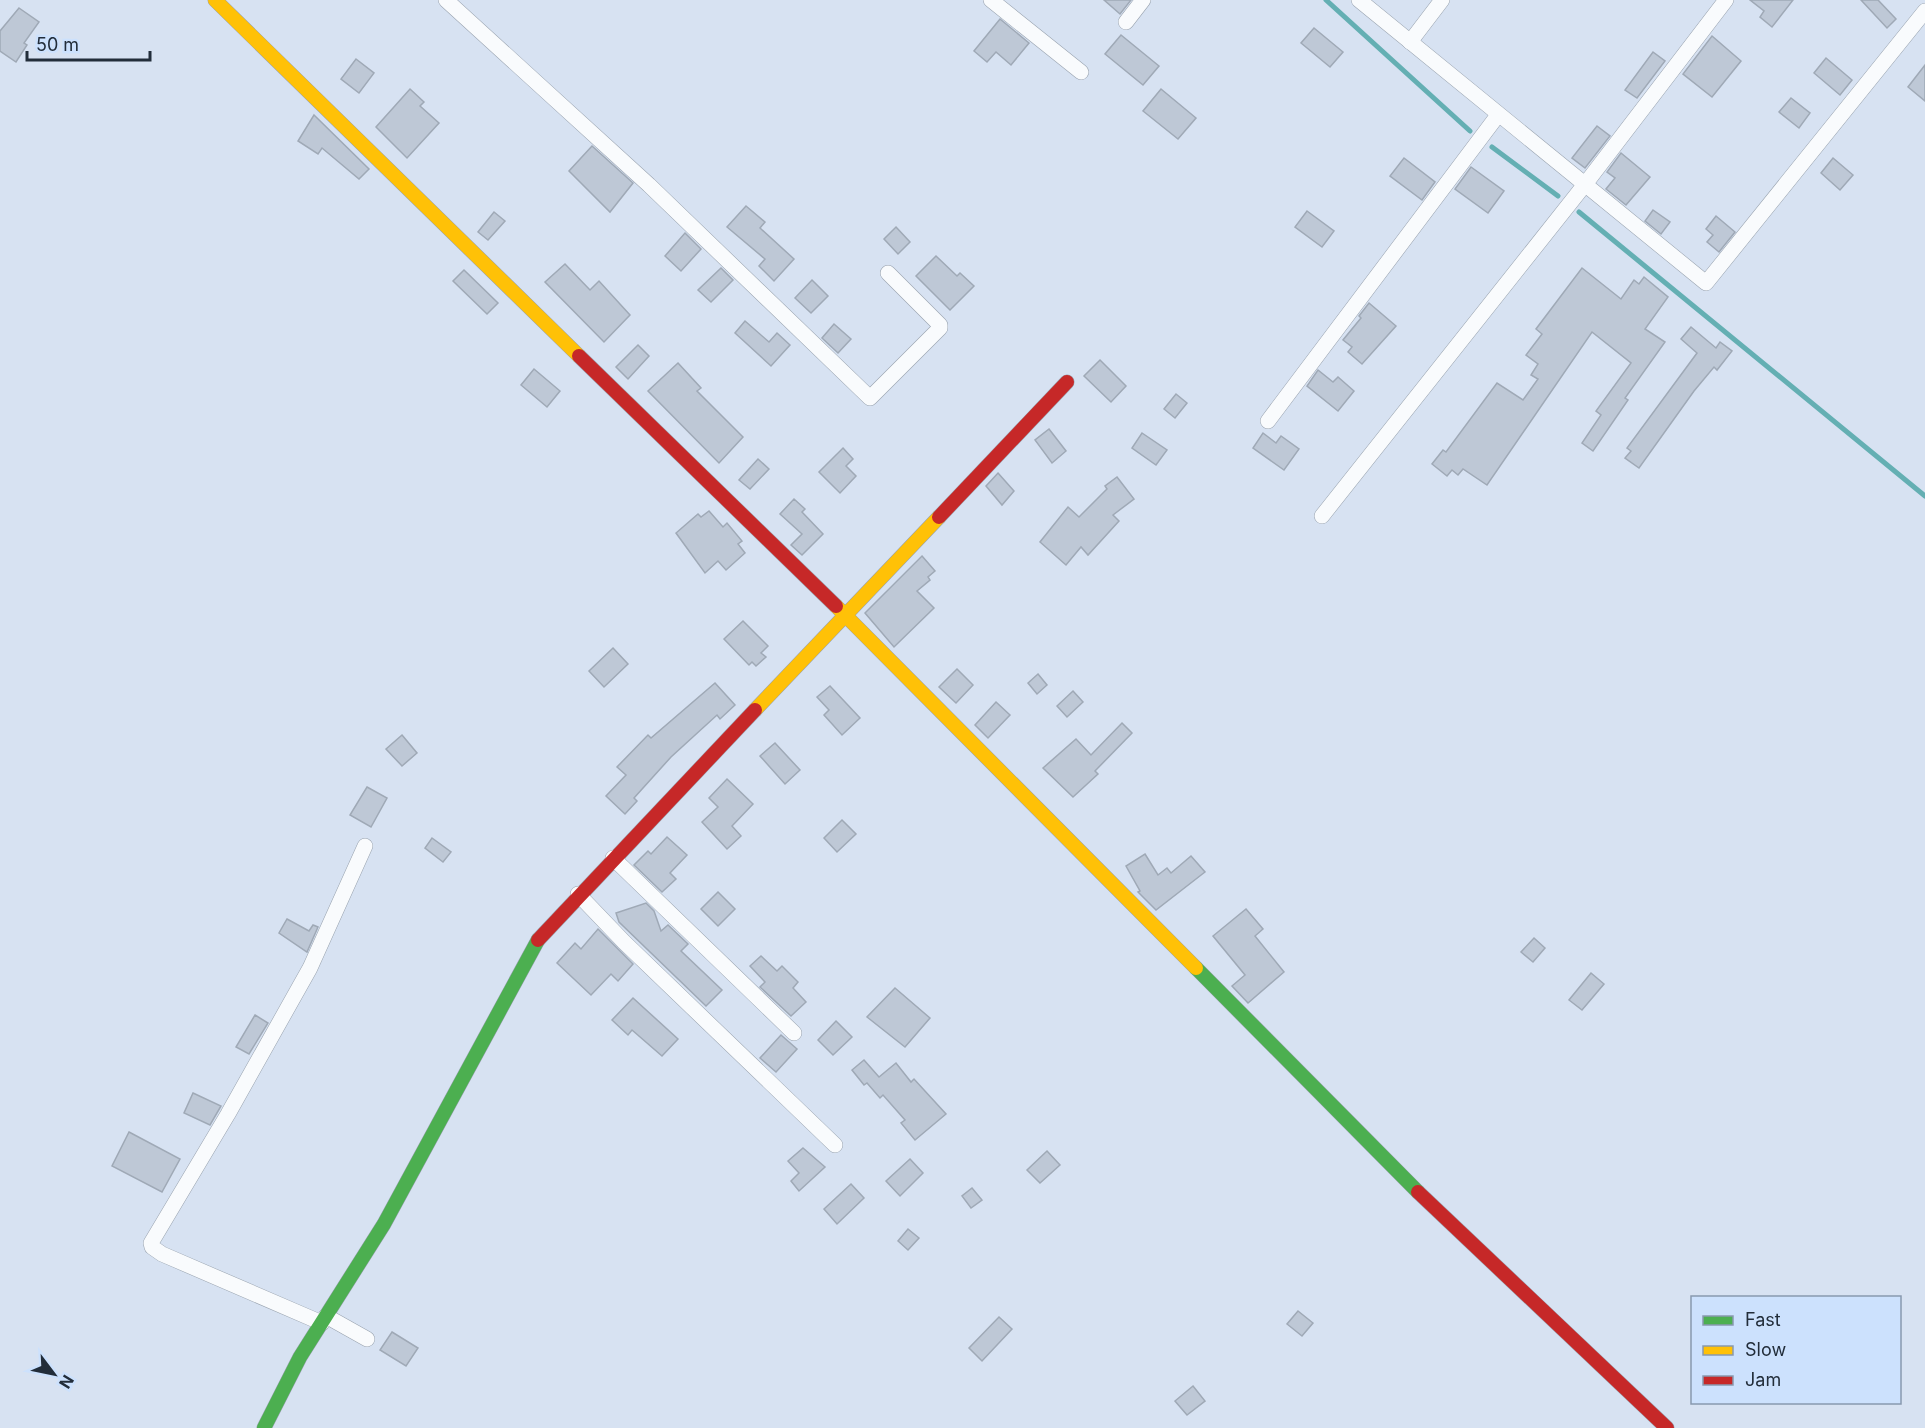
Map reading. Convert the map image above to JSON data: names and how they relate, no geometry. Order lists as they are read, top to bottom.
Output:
{
  "legend": ["Fast", "Slow", "Jam"],
  "scale_bar": "50 m",
  "north": "bottom right"
}
